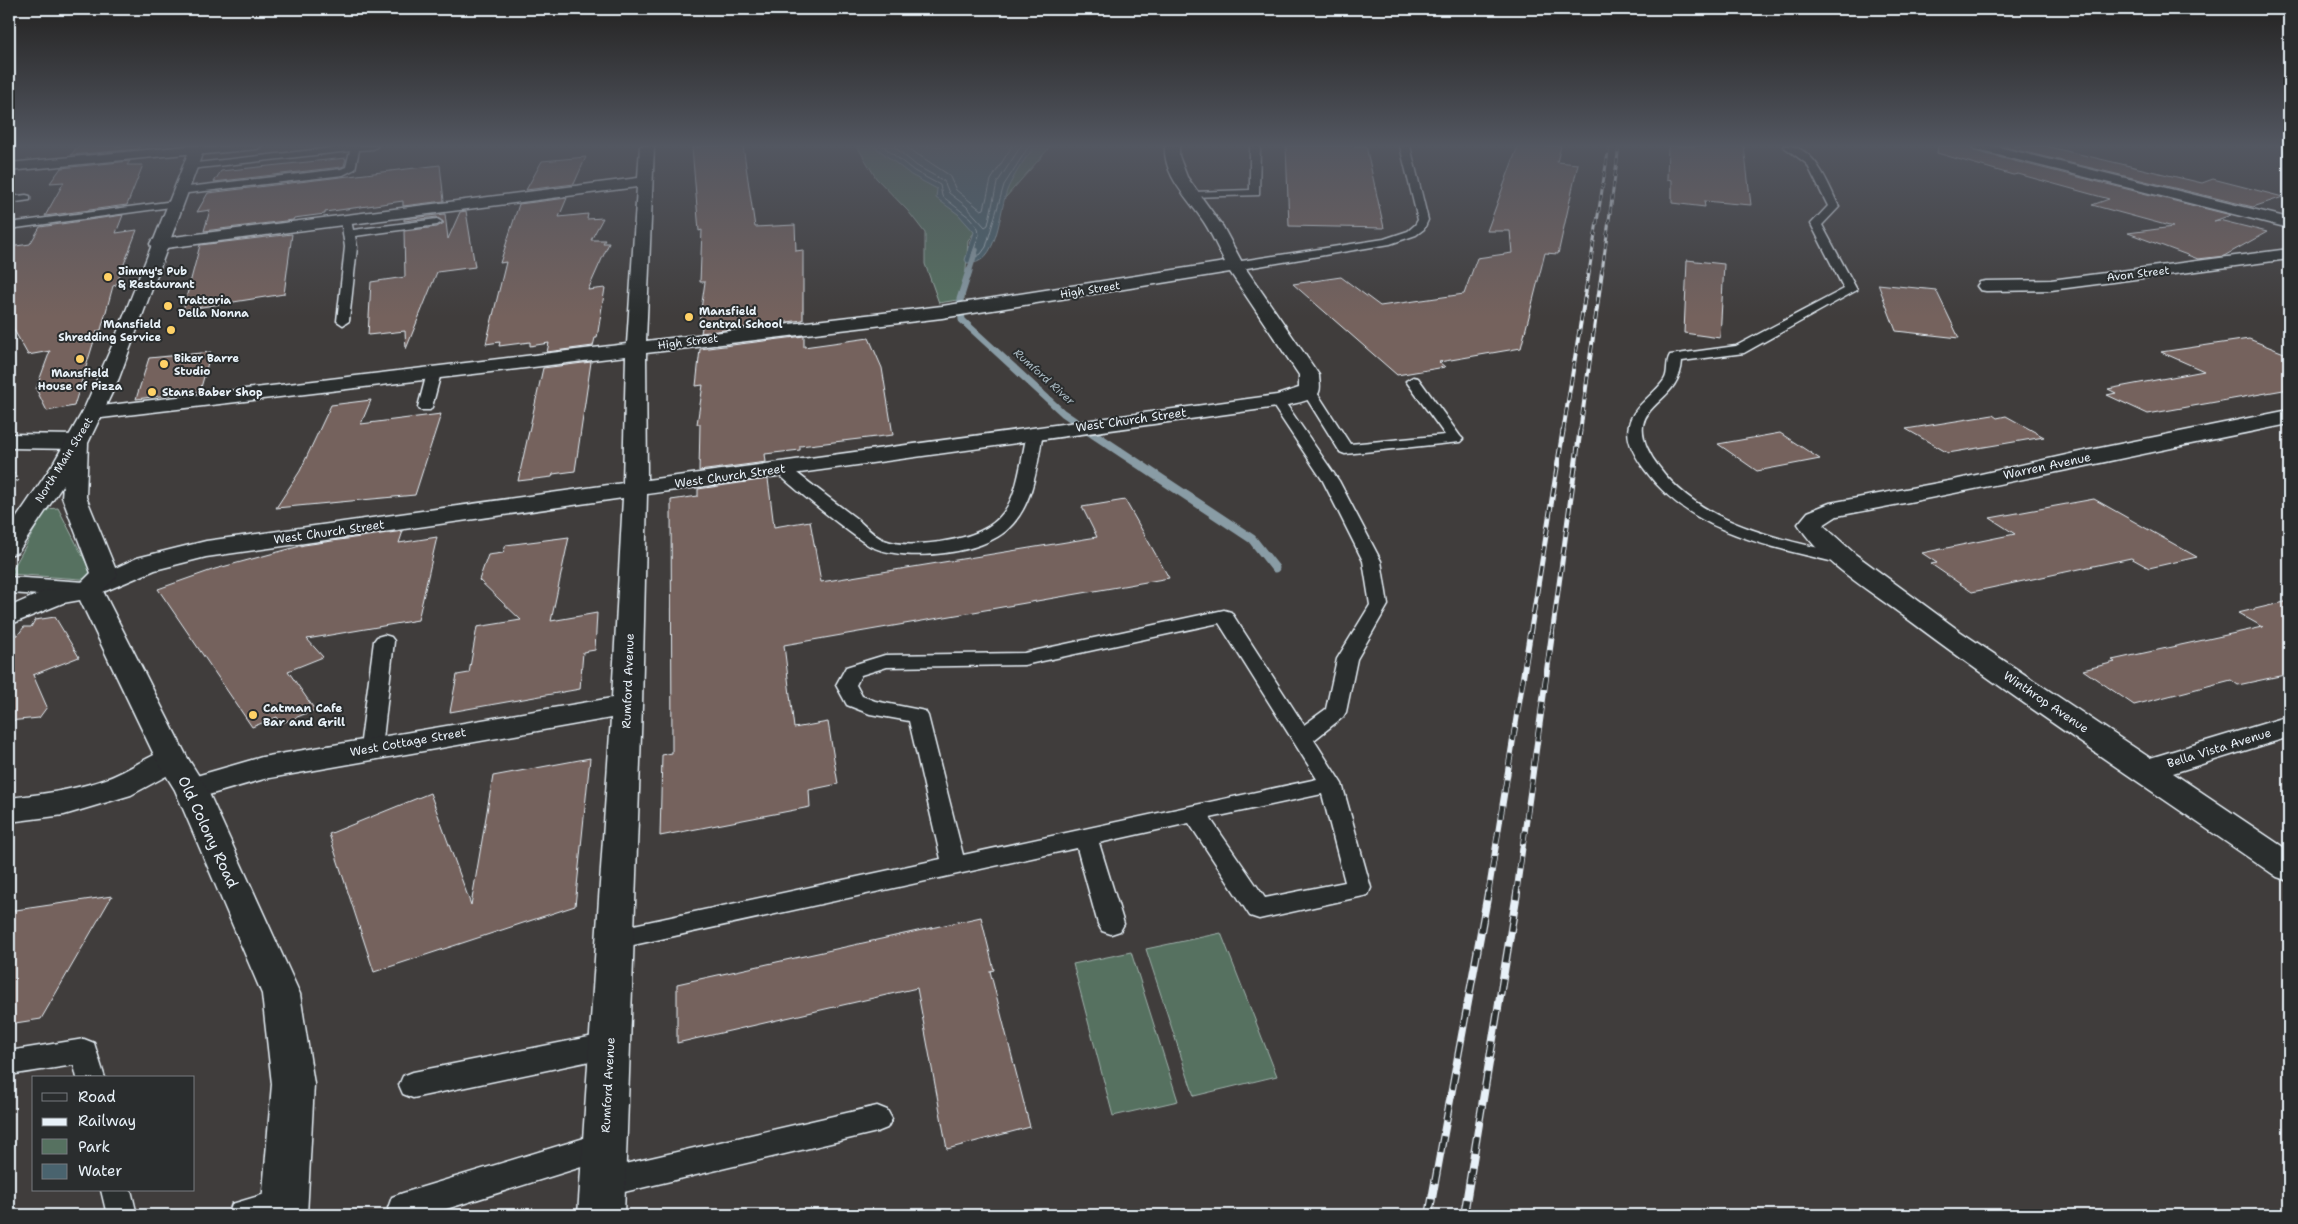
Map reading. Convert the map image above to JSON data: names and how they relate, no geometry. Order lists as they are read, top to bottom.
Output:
{
  "streets": {
    "street": [
      "Avon Street",
      "High Street",
      "West Church Street",
      "North Main Street",
      "Warren Avenue",
      "Rumford Avenue",
      "Winthrop Avenue",
      "West Cottage Street",
      "Bella Vista Avenue",
      "Old Colony Road"
    ]
  },
  "crossings": [
    ["High Street", "North Main Street"],
    ["High Street", "Rumford Avenue"],
    ["West Church Street", "Rumford Avenue"],
    ["West Church Street", "Old Colony Road"],
    ["Warren Avenue", "Winthrop Avenue"],
    ["Rumford Avenue", "West Cottage Street"],
    ["Winthrop Avenue", "Bella Vista Avenue"],
    ["West Cottage Street", "Old Colony Road"]
  ],
  "water": ["Rumford River"],
  "places": [
    "Jimmy's Pub & Restaurant",
    "Trattoria Della Nonna",
    "Mansfield Central School",
    "Mansfield Shredding Service",
    "Mansfield House of Pizza",
    "Biker Barre Studio",
    "Stans Baber Shop",
    "Catman Cafe Bar and Grill"
  ],
  "legend": [
    "Road",
    "Railway",
    "Park",
    "Water"
  ]
}
